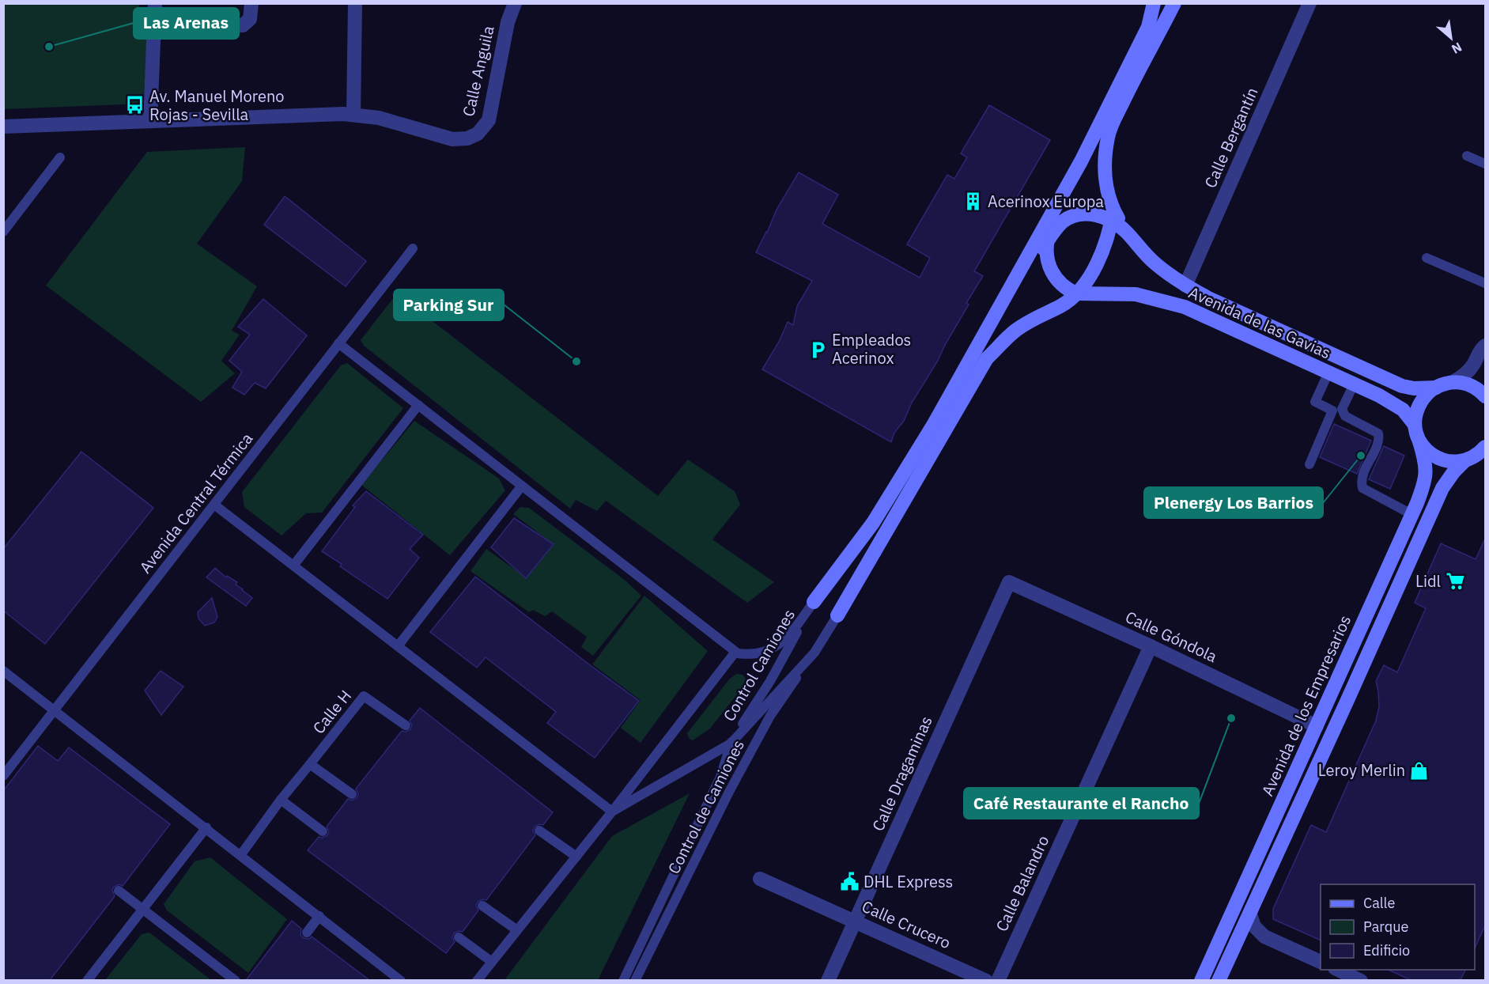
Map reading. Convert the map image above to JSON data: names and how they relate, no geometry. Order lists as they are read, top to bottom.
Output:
{
  "streets": {
    "street": [
      "Calle Anguila",
      "Calle Bergantín",
      "Avenida de las Gavias",
      "Calle Góndola",
      "Avenida de los Empresarios",
      "Calle Dragaminas",
      "Calle Balandro",
      "Calle Crucero"
    ],
    "lane": [
      "Avenida Central Térmica",
      "Control Camiones",
      "Calle H",
      "Control de Camiones"
    ]
  },
  "crossings": [
    ["Calle Bergantín", "Avenida de las Gavias"],
    ["Avenida de las Gavias", "Avenida de los Empresarios"],
    ["Calle Góndola", "Avenida de los Empresarios"],
    ["Calle Góndola", "Calle Dragaminas"],
    ["Calle Góndola", "Calle Balandro"],
    ["Calle Dragaminas", "Calle Crucero"]
  ],
  "places": {
    "other": [
      "Las Arenas",
      "Parking Sur",
      "Plenergy Los Barrios",
      "Café Restaurante el Rancho"
    ],
    "bus stop": ["Av. Manuel Moreno Rojas - Sevilla"],
    "building": ["Acerinox Europa"],
    "parking": ["Empleados Acerinox"],
    "supermarket": ["Lidl"],
    "shop": ["Leroy Merlin"],
    "public building": ["DHL Express"]
  },
  "legend": ["Calle", "Parque", "Edificio"],
  "north": "bottom right"
}
